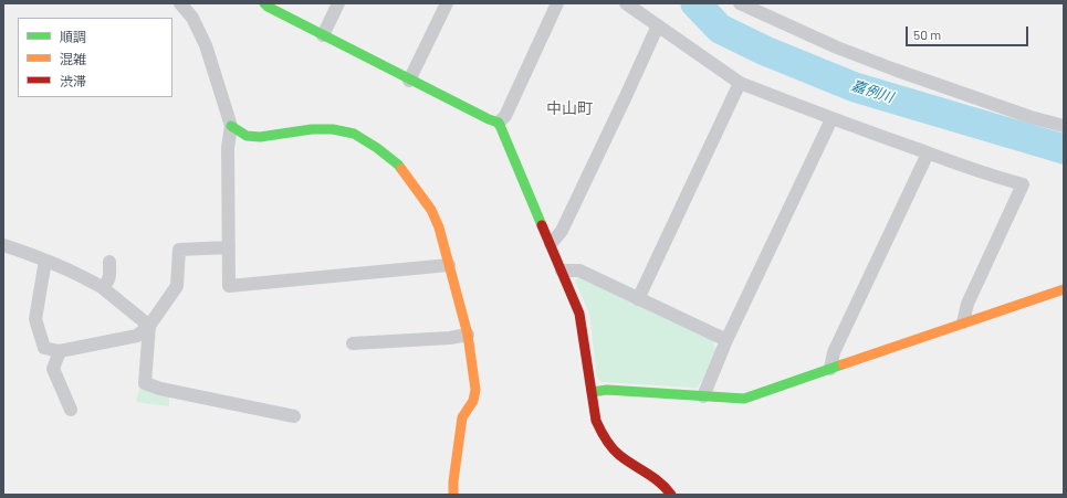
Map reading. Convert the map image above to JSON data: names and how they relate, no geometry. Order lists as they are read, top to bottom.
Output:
{
  "districts": ["中山町"],
  "water": ["嘉例川"],
  "legend": ["順調", "混雑", "渋滞"],
  "scale_bar": "50 m"
}
